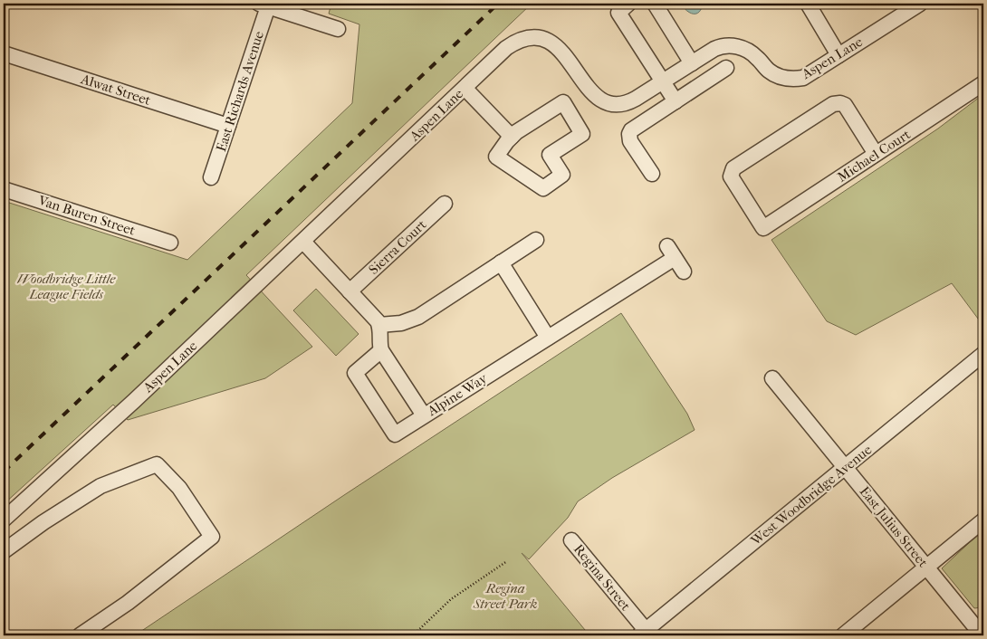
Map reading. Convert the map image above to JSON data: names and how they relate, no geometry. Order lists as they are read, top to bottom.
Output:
{
  "streets": {
    "street": [
      "Aspen Lane",
      "Alwat Street",
      "East Richards Avenue",
      "Michael Court",
      "Van Buren Street",
      "Sierra Court",
      "Alpine Way",
      "West Woodbridge Avenue",
      "East Julius Street",
      "Regina Street"
    ]
  },
  "crossings": [
    ["Alwat Street", "East Richards Avenue"],
    ["West Woodbridge Avenue", "East Julius Street"],
    ["West Woodbridge Avenue", "Regina Street"]
  ],
  "parks": ["Woodbridge Little League Fields", "Regina Street Park"]
}
